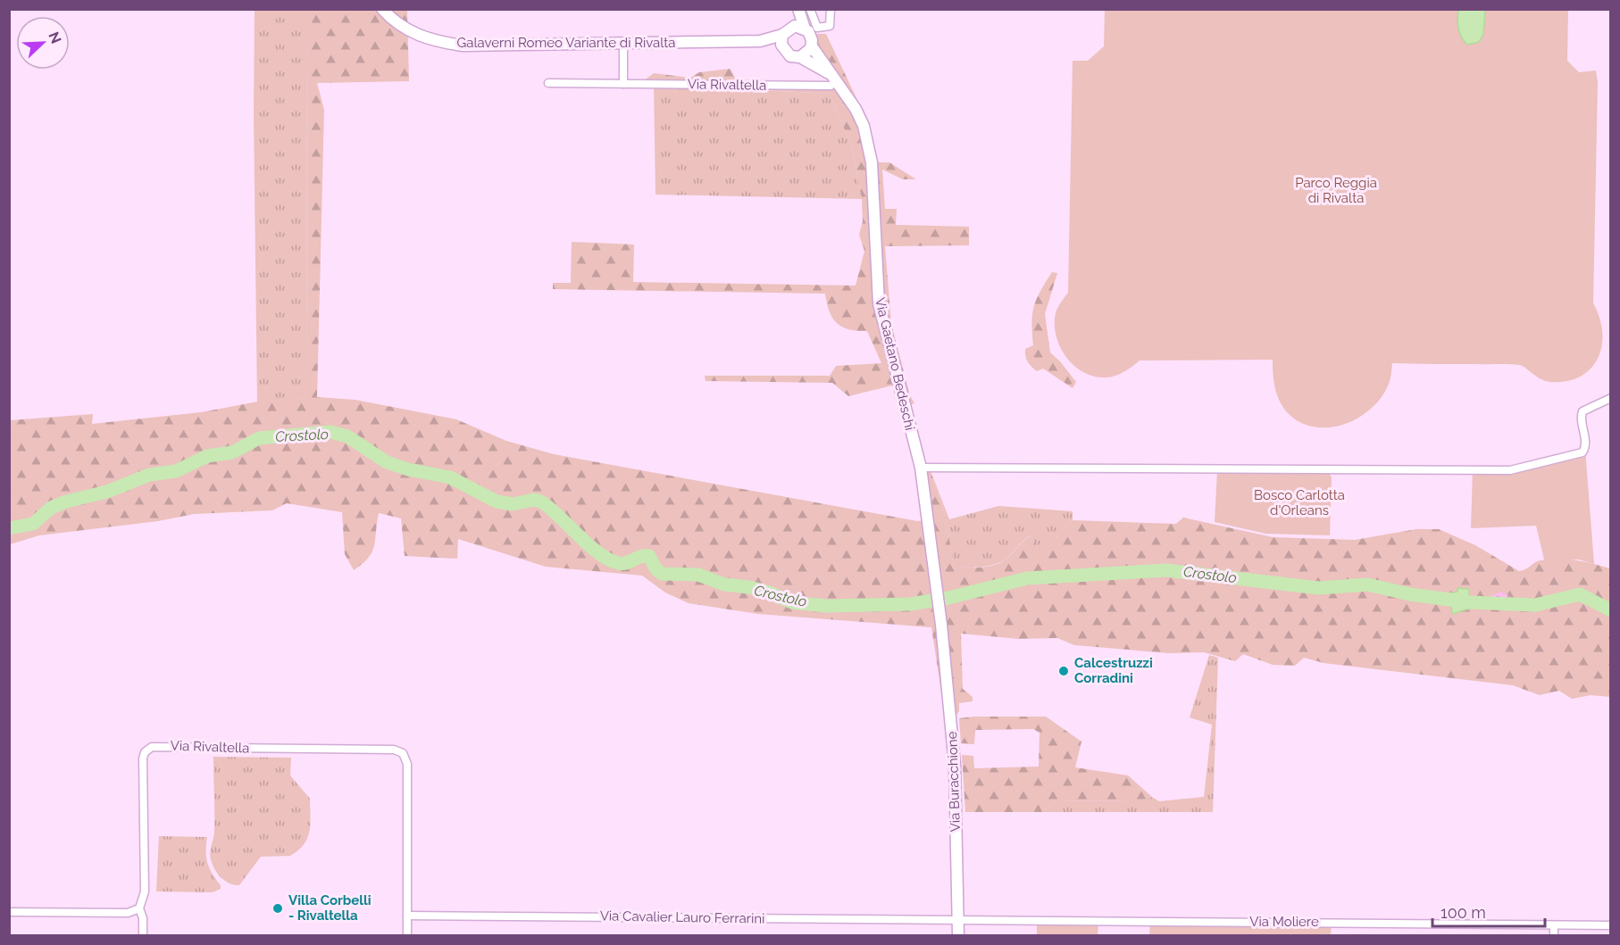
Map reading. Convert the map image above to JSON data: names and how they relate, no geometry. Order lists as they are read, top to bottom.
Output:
{
  "streets": {
    "main road": ["Galaverni Romeo Variante di Rivalta", "Via Gaetano Bedeschi", "Via Buracchione"],
    "street": ["Via Rivaltella", "Via Cavalier Lauro Ferrarini", "Via Moliere"]
  },
  "crossings": [
    ["Galaverni Romeo Variante di Rivalta", "Via Gaetano Bedeschi"],
    ["Via Rivaltella", "Via Gaetano Bedeschi"],
    ["Via Rivaltella", "Via Cavalier Lauro Ferrarini"],
    ["Via Gaetano Bedeschi", "Via Buracchione"],
    ["Via Buracchione", "Via Cavalier Lauro Ferrarini"],
    ["Via Buracchione", "Via Moliere"],
    ["Via Cavalier Lauro Ferrarini", "Via Moliere"]
  ],
  "water": ["Crostolo"],
  "parks": ["Parco Reggia di Rivalta", "Bosco Carlotta d'Orleans"],
  "places": ["Calcestruzzi Corradini", "Villa Corbelli - Rivaltella"],
  "scale_bar": "100 m",
  "north": "top right"
}
